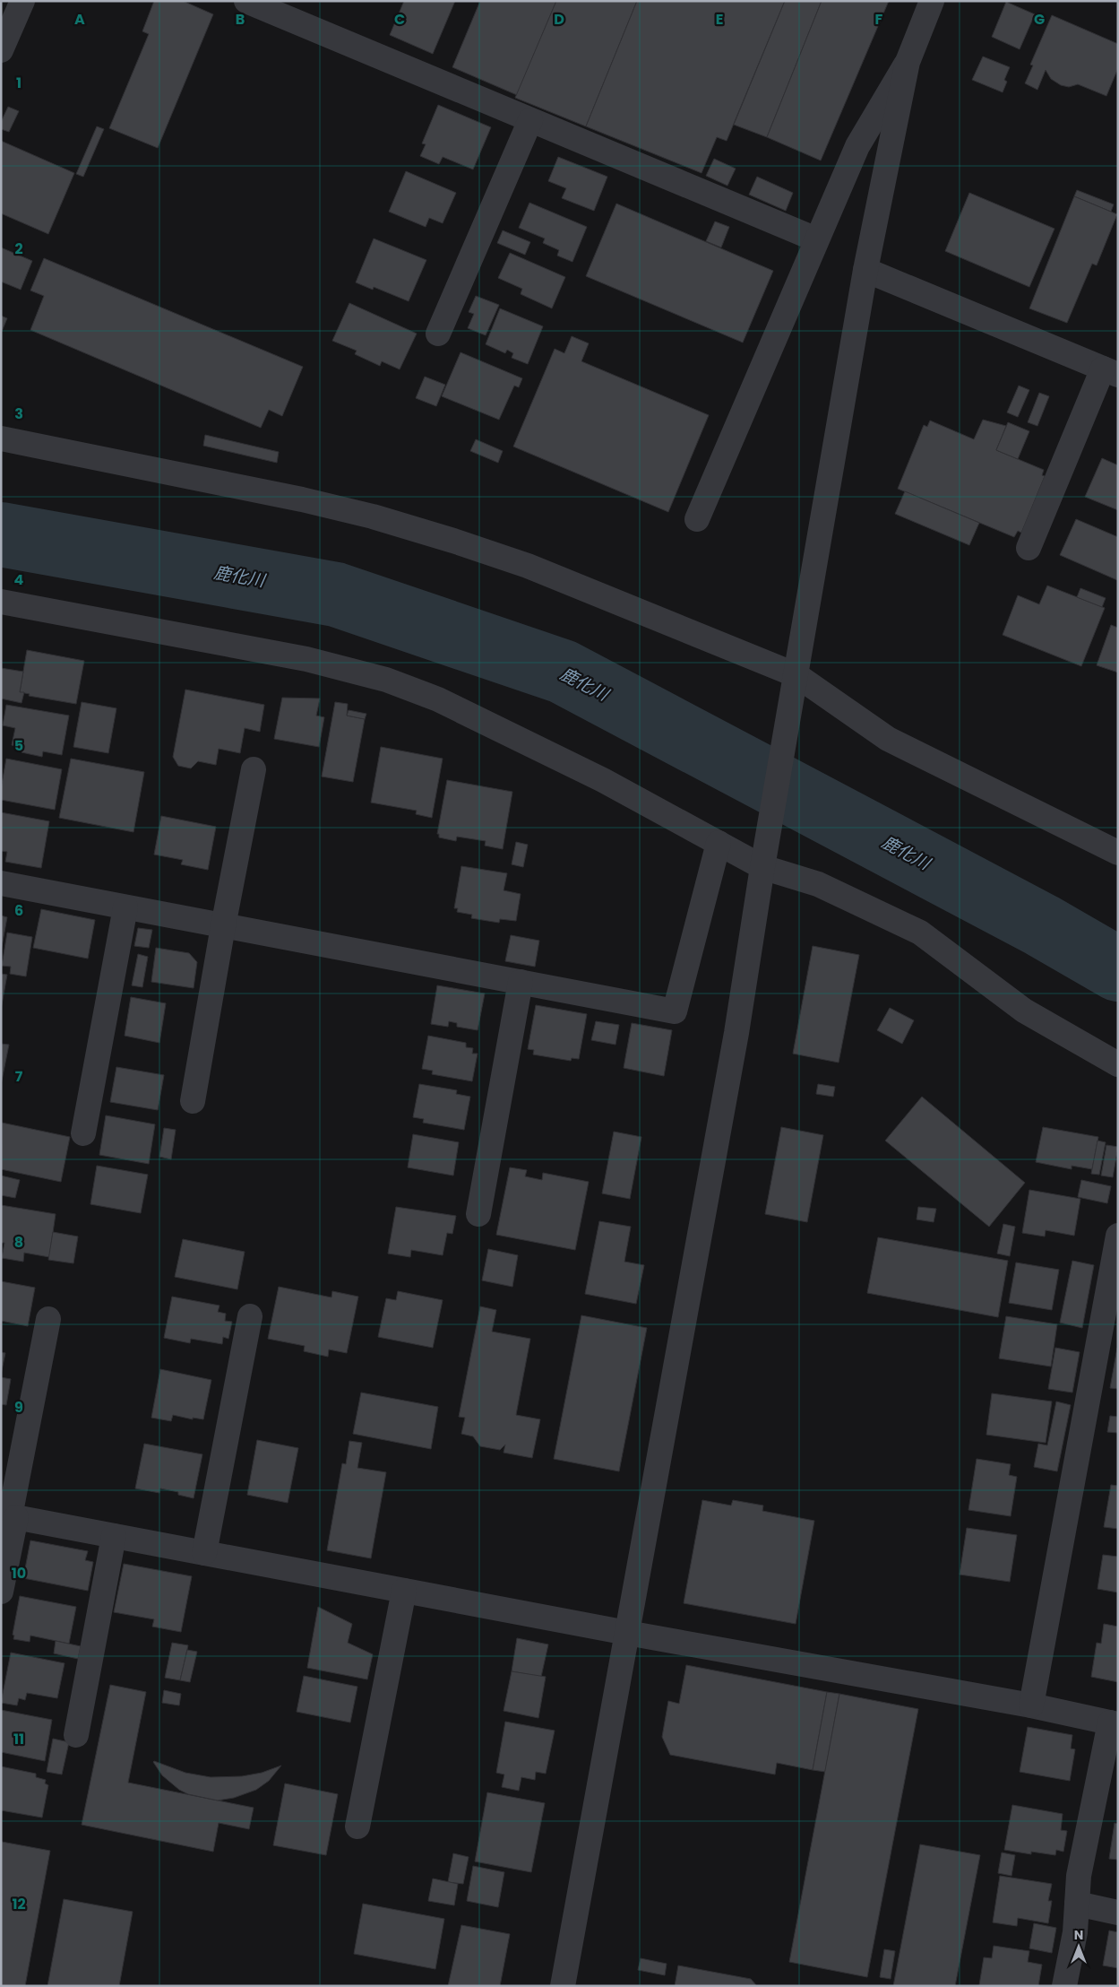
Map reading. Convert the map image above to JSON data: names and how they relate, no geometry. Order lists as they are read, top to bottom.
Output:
{
  "water": ["鹿化川"],
  "north": "top",
  "grid": {
    "columns": [
      "A",
      "B",
      "C",
      "D",
      "E",
      "F",
      "G"
    ],
    "rows": [
      "1",
      "2",
      "3",
      "4",
      "5",
      "6",
      "7",
      "8",
      "9",
      "10",
      "11",
      "12"
    ]
  }
}
